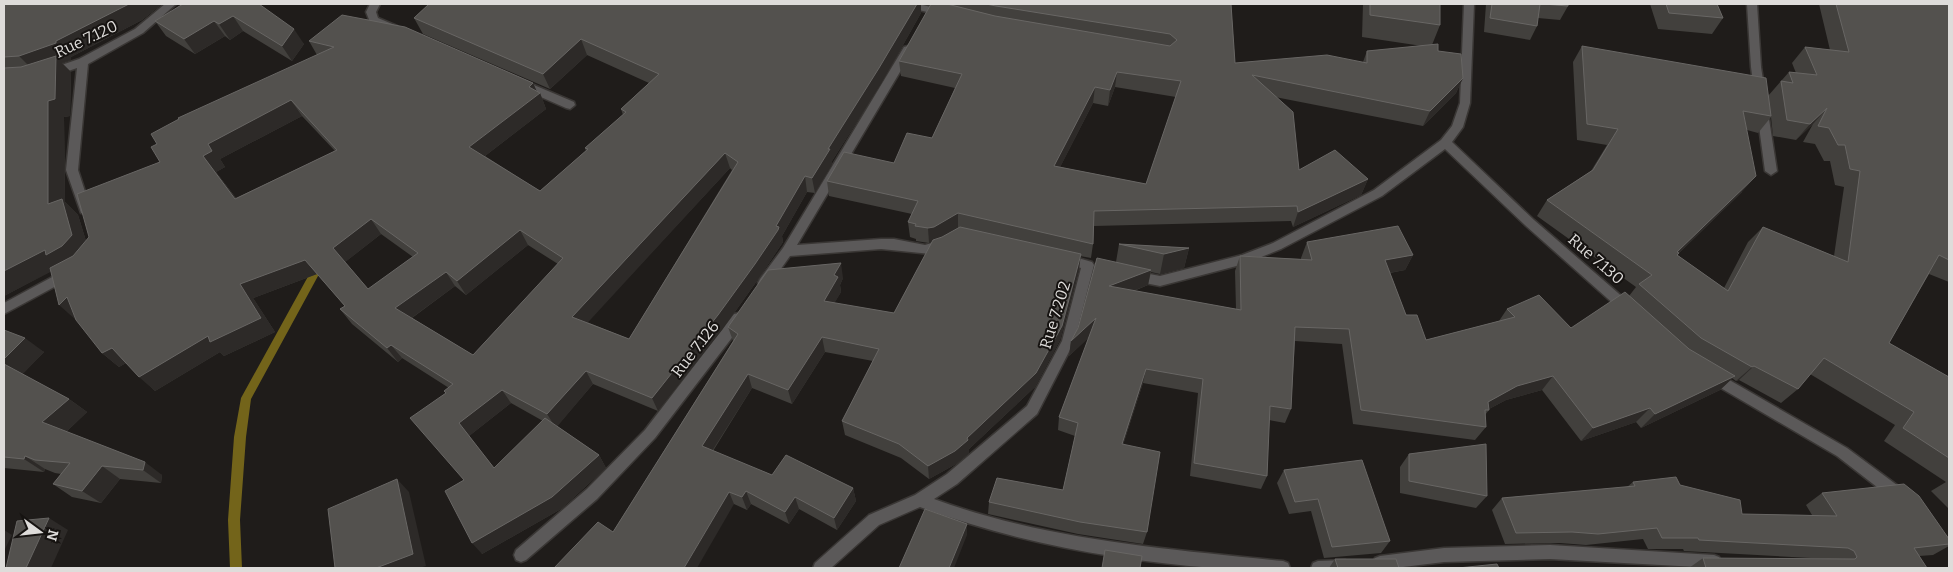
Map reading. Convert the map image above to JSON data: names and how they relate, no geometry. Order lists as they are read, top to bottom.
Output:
{
  "streets": {
    "street": [
      "Rue 7.120",
      "Rue 7.130",
      "Rue 7.202",
      "Rue 7.126"
    ]
  },
  "north": "right"
}
